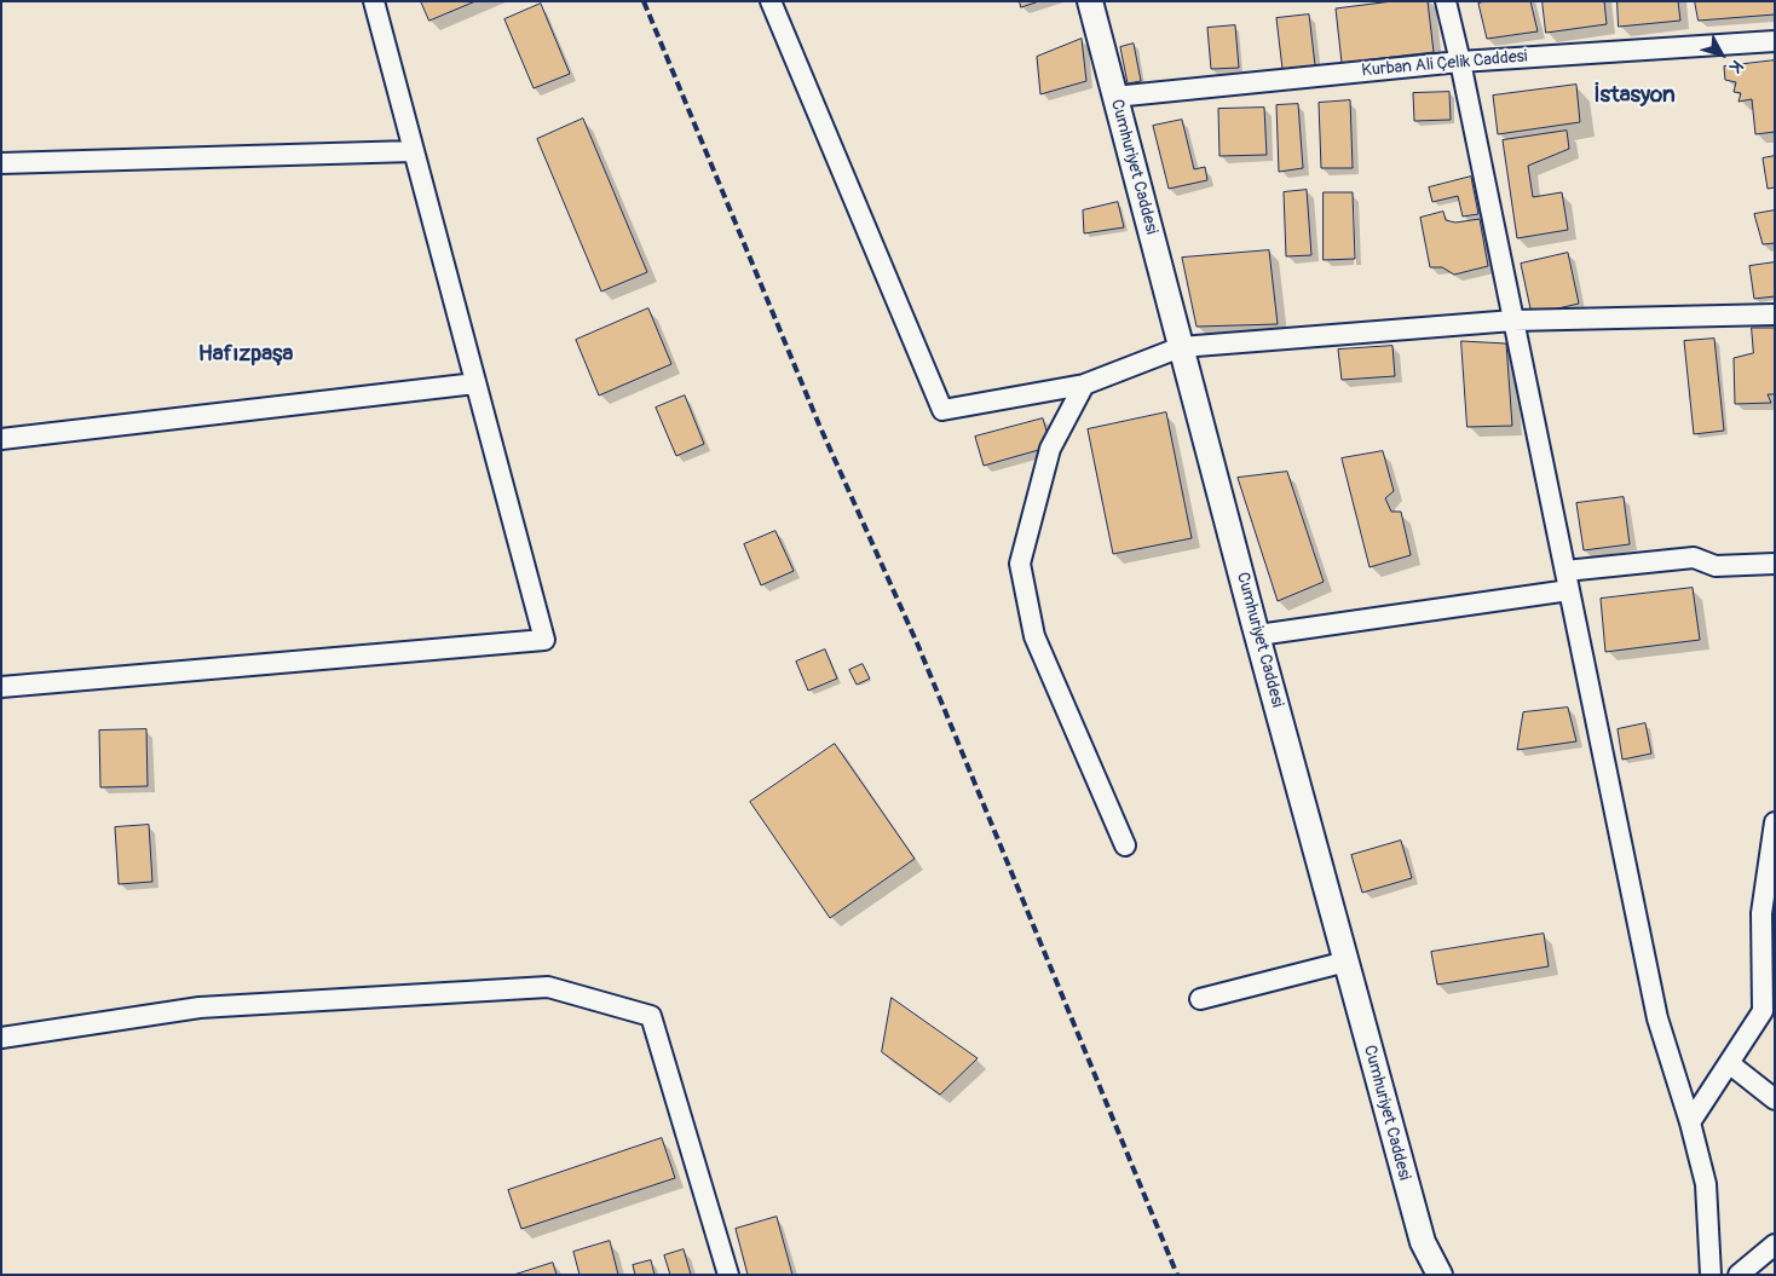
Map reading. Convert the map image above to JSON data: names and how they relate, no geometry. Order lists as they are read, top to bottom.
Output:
{
  "streets": {
    "main road": ["Cumhuriyet Caddesi"],
    "street": ["Kurban Ali Çelik Caddesi"]
  },
  "crossings": [
    ["Kurban Ali Çelik Caddesi", "Cumhuriyet Caddesi"]
  ],
  "districts": ["İstasyon", "Hafızpaşa"],
  "north": "bottom right"
}
